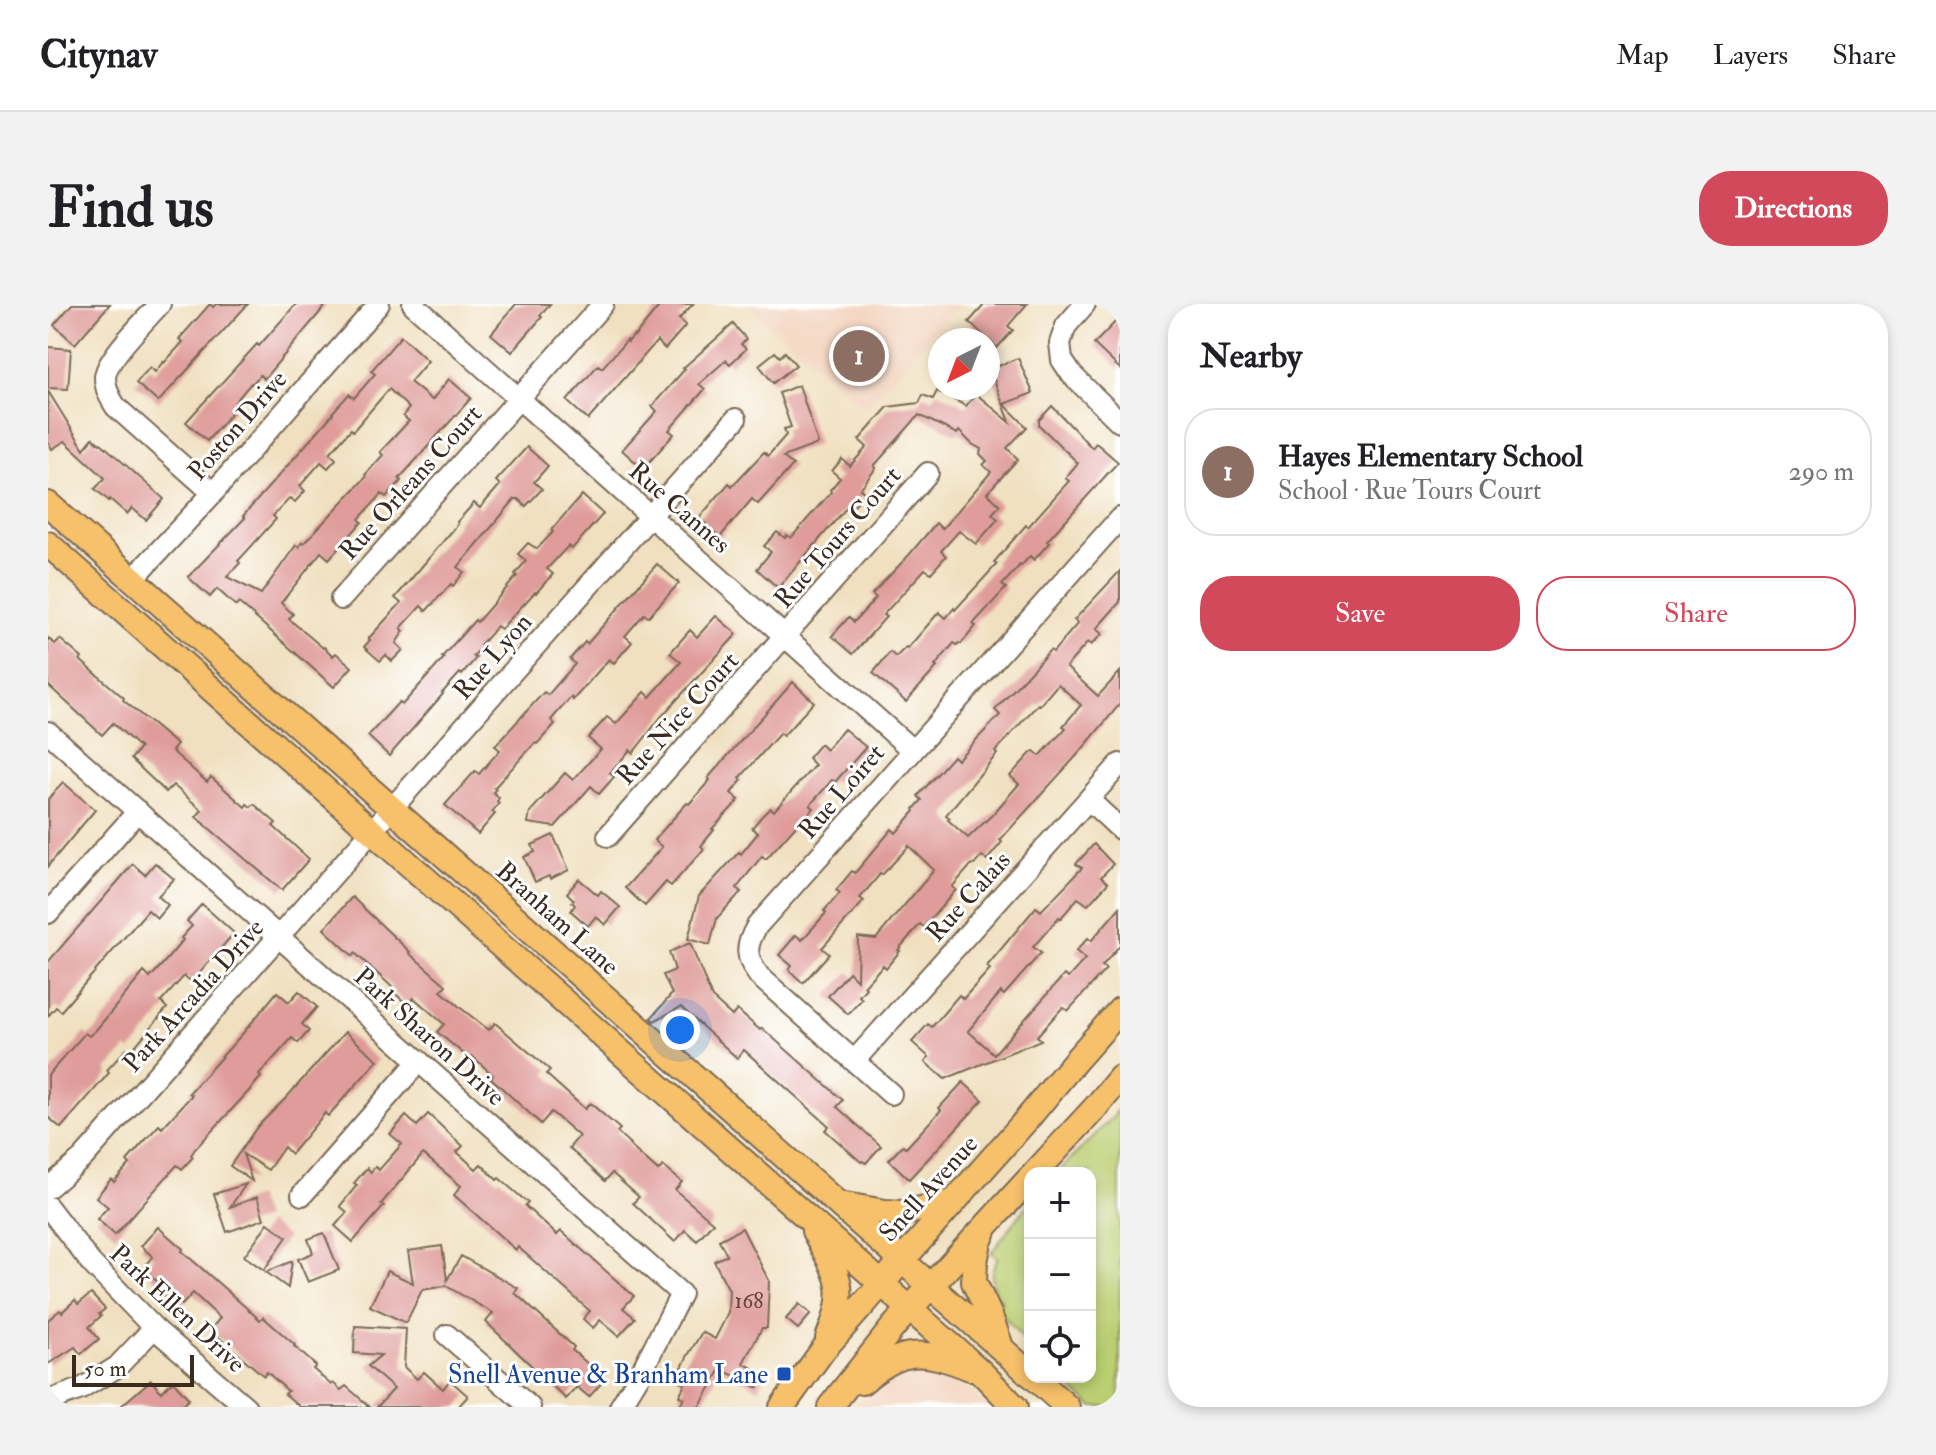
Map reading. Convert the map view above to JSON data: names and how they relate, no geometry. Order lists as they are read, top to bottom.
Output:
{
  "streets": {
    "main road": ["Branham Lane", "Snell Avenue"],
    "street": [
      "Poston Drive",
      "Rue Orleans Court",
      "Rue Cannes",
      "Rue Tours Court",
      "Rue Lyon",
      "Rue Nice Court",
      "Rue Loiret",
      "Rue Calais",
      "Park Arcadia Drive",
      "Park Sharon Drive",
      "Park Ellen Drive"
    ]
  },
  "crossings": [
    ["Poston Drive", "Branham Lane"],
    ["Rue Orleans Court", "Rue Cannes"],
    ["Rue Cannes", "Rue Tours Court"],
    ["Rue Cannes", "Rue Lyon"],
    ["Rue Cannes", "Rue Nice Court"],
    ["Rue Cannes", "Rue Loiret"],
    ["Rue Tours Court", "Rue Nice Court"],
    ["Rue Lyon", "Branham Lane"],
    ["Rue Lyon", "Park Arcadia Drive"],
    ["Rue Loiret", "Rue Calais"],
    ["Branham Lane", "Snell Avenue"],
    ["Park Arcadia Drive", "Park Sharon Drive"]
  ],
  "places": {
    "transit": ["Snell Avenue & Branham Lane"]
  },
  "house_numbers": ["168"],
  "scale_bar": "50 m",
  "north": "bottom left",
  "page": {
    "header": "Citynav",
    "nav": ["Map", "Layers", "Share"],
    "buttons": [
      "Directions",
      ["Save", "Share"]
    ],
    "title": "Find us",
    "heading": "Nearby",
    "pins": "1",
    "list": [
      {
        "mark": "1",
        "name": "Hayes Elementary School",
        "note": "School · Rue Tours Court",
        "value": "290 m"
      }
    ],
    "map_buttons": ["+", "−"],
    "scale": "50 m"
  }
}
